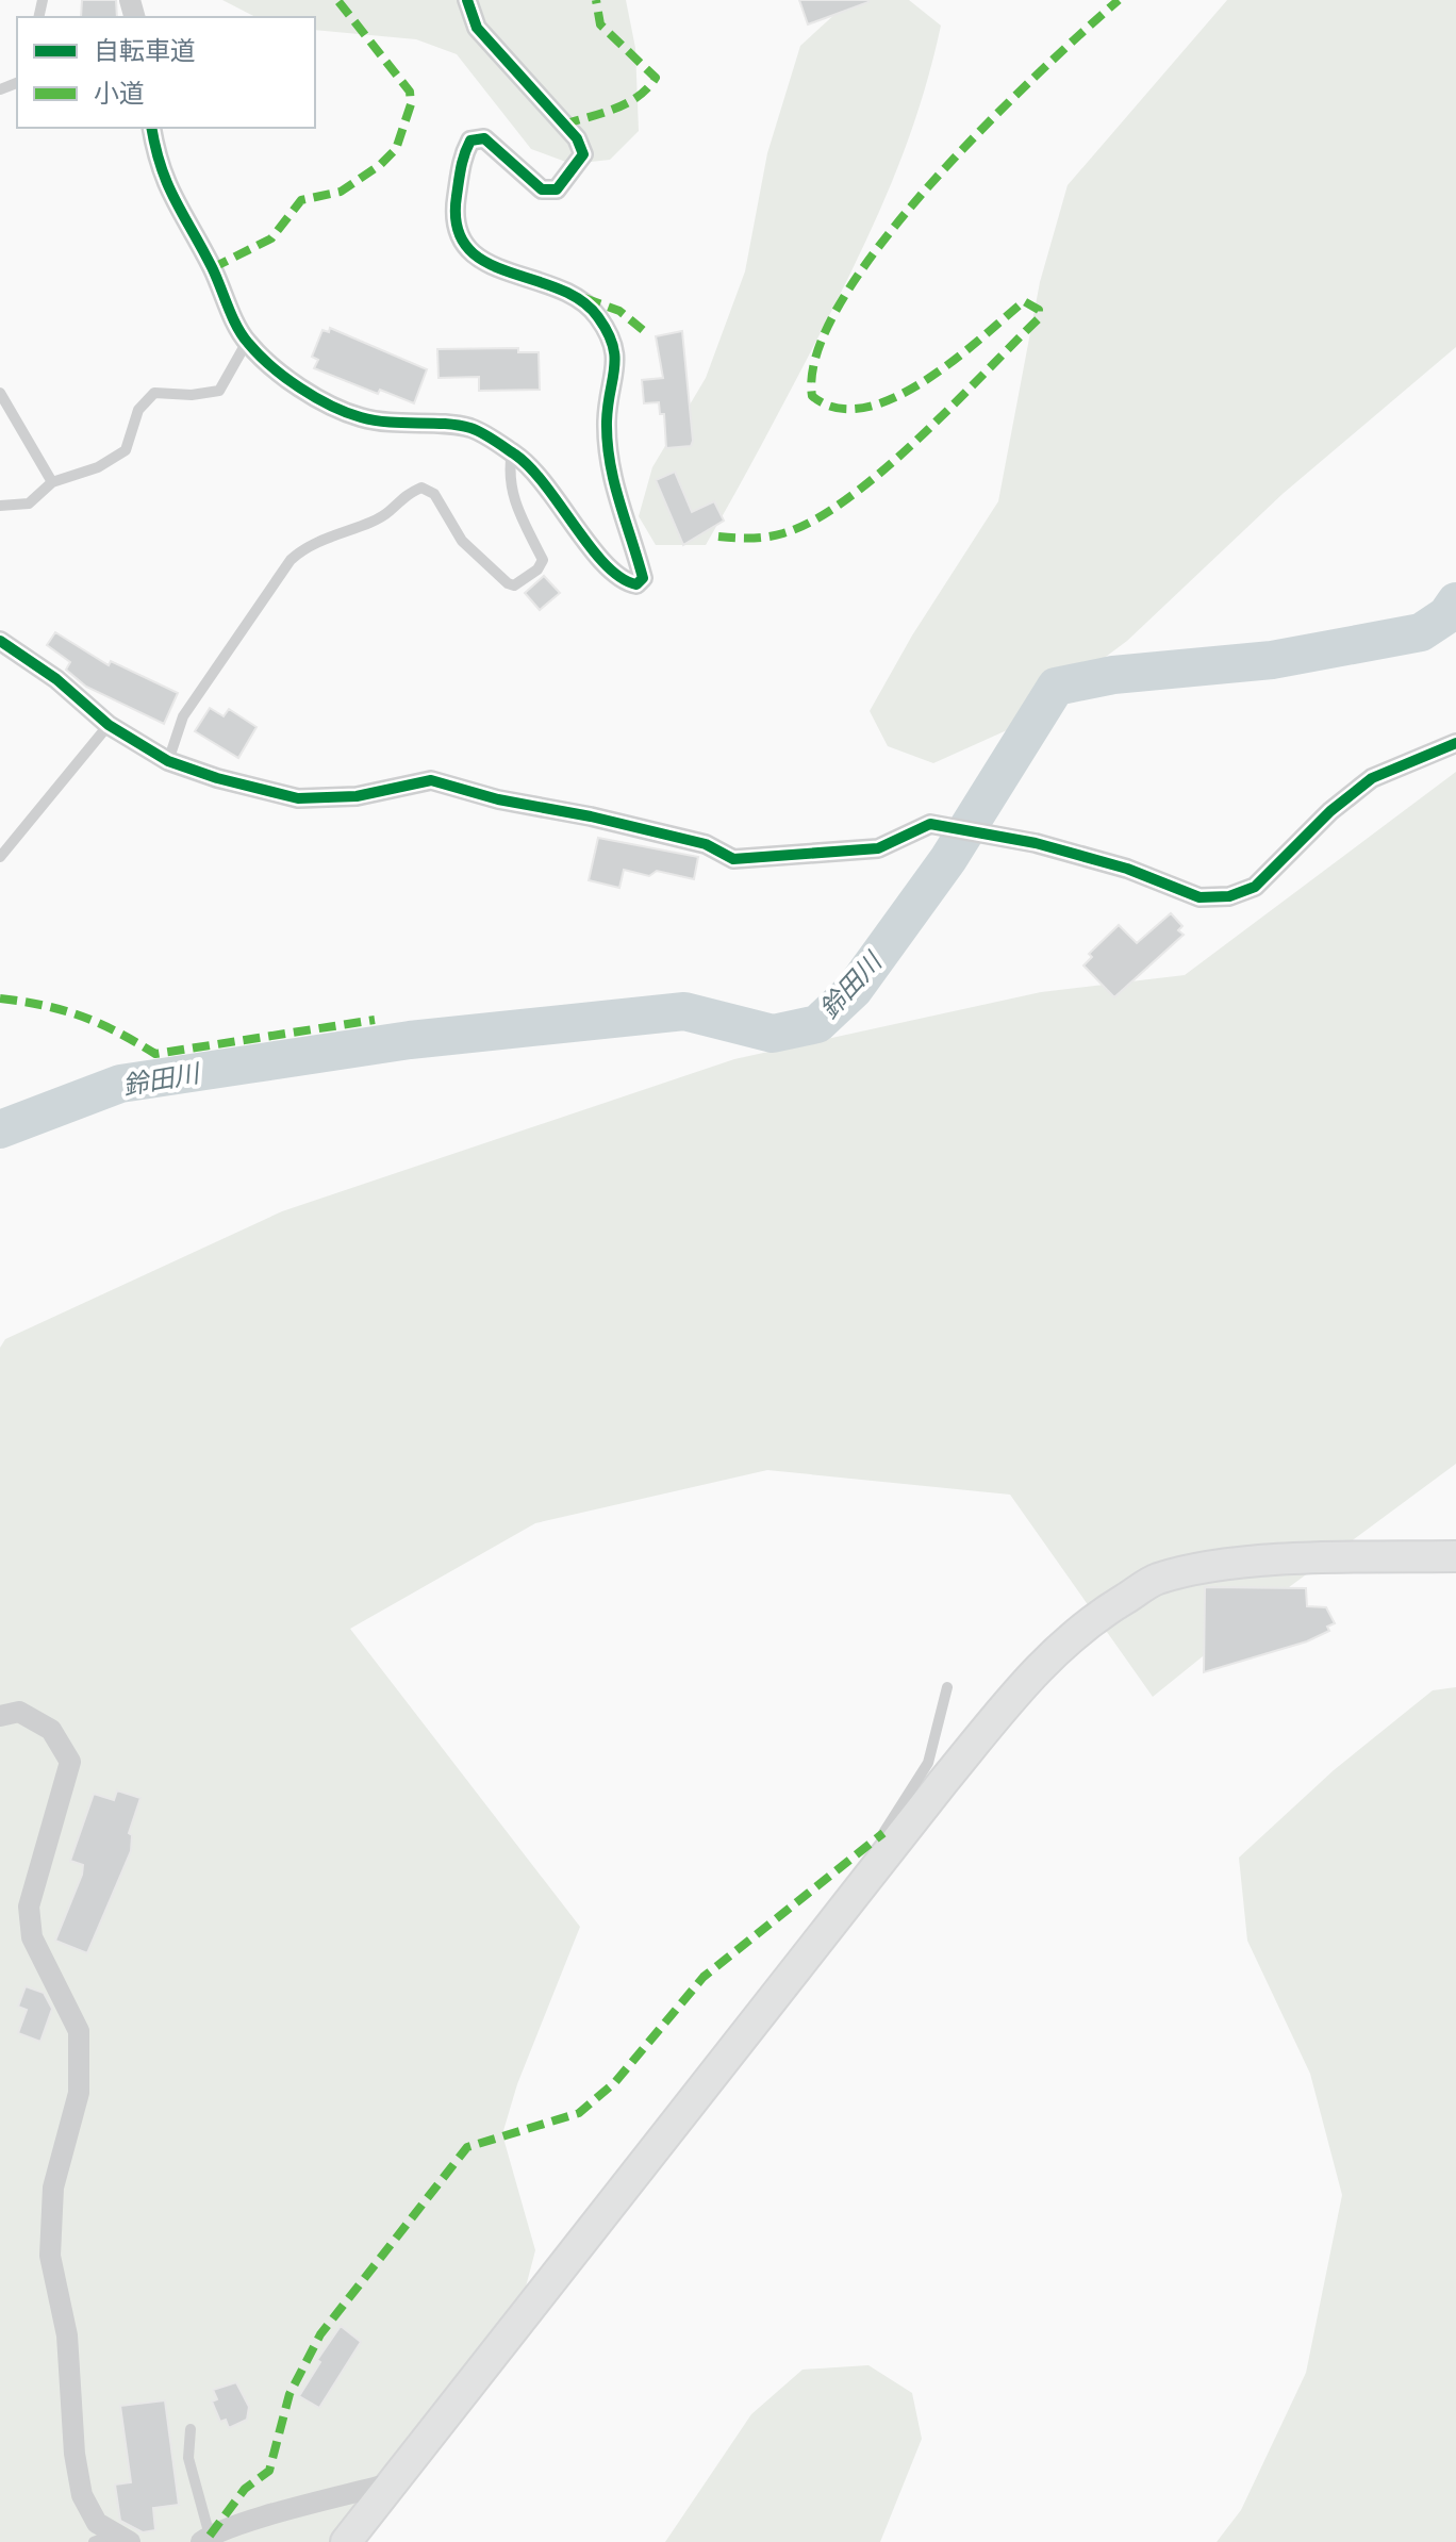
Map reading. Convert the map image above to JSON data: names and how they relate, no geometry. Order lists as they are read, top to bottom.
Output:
{
  "water": ["鈴田川"],
  "legend": ["自転車道", "小道"]
}
